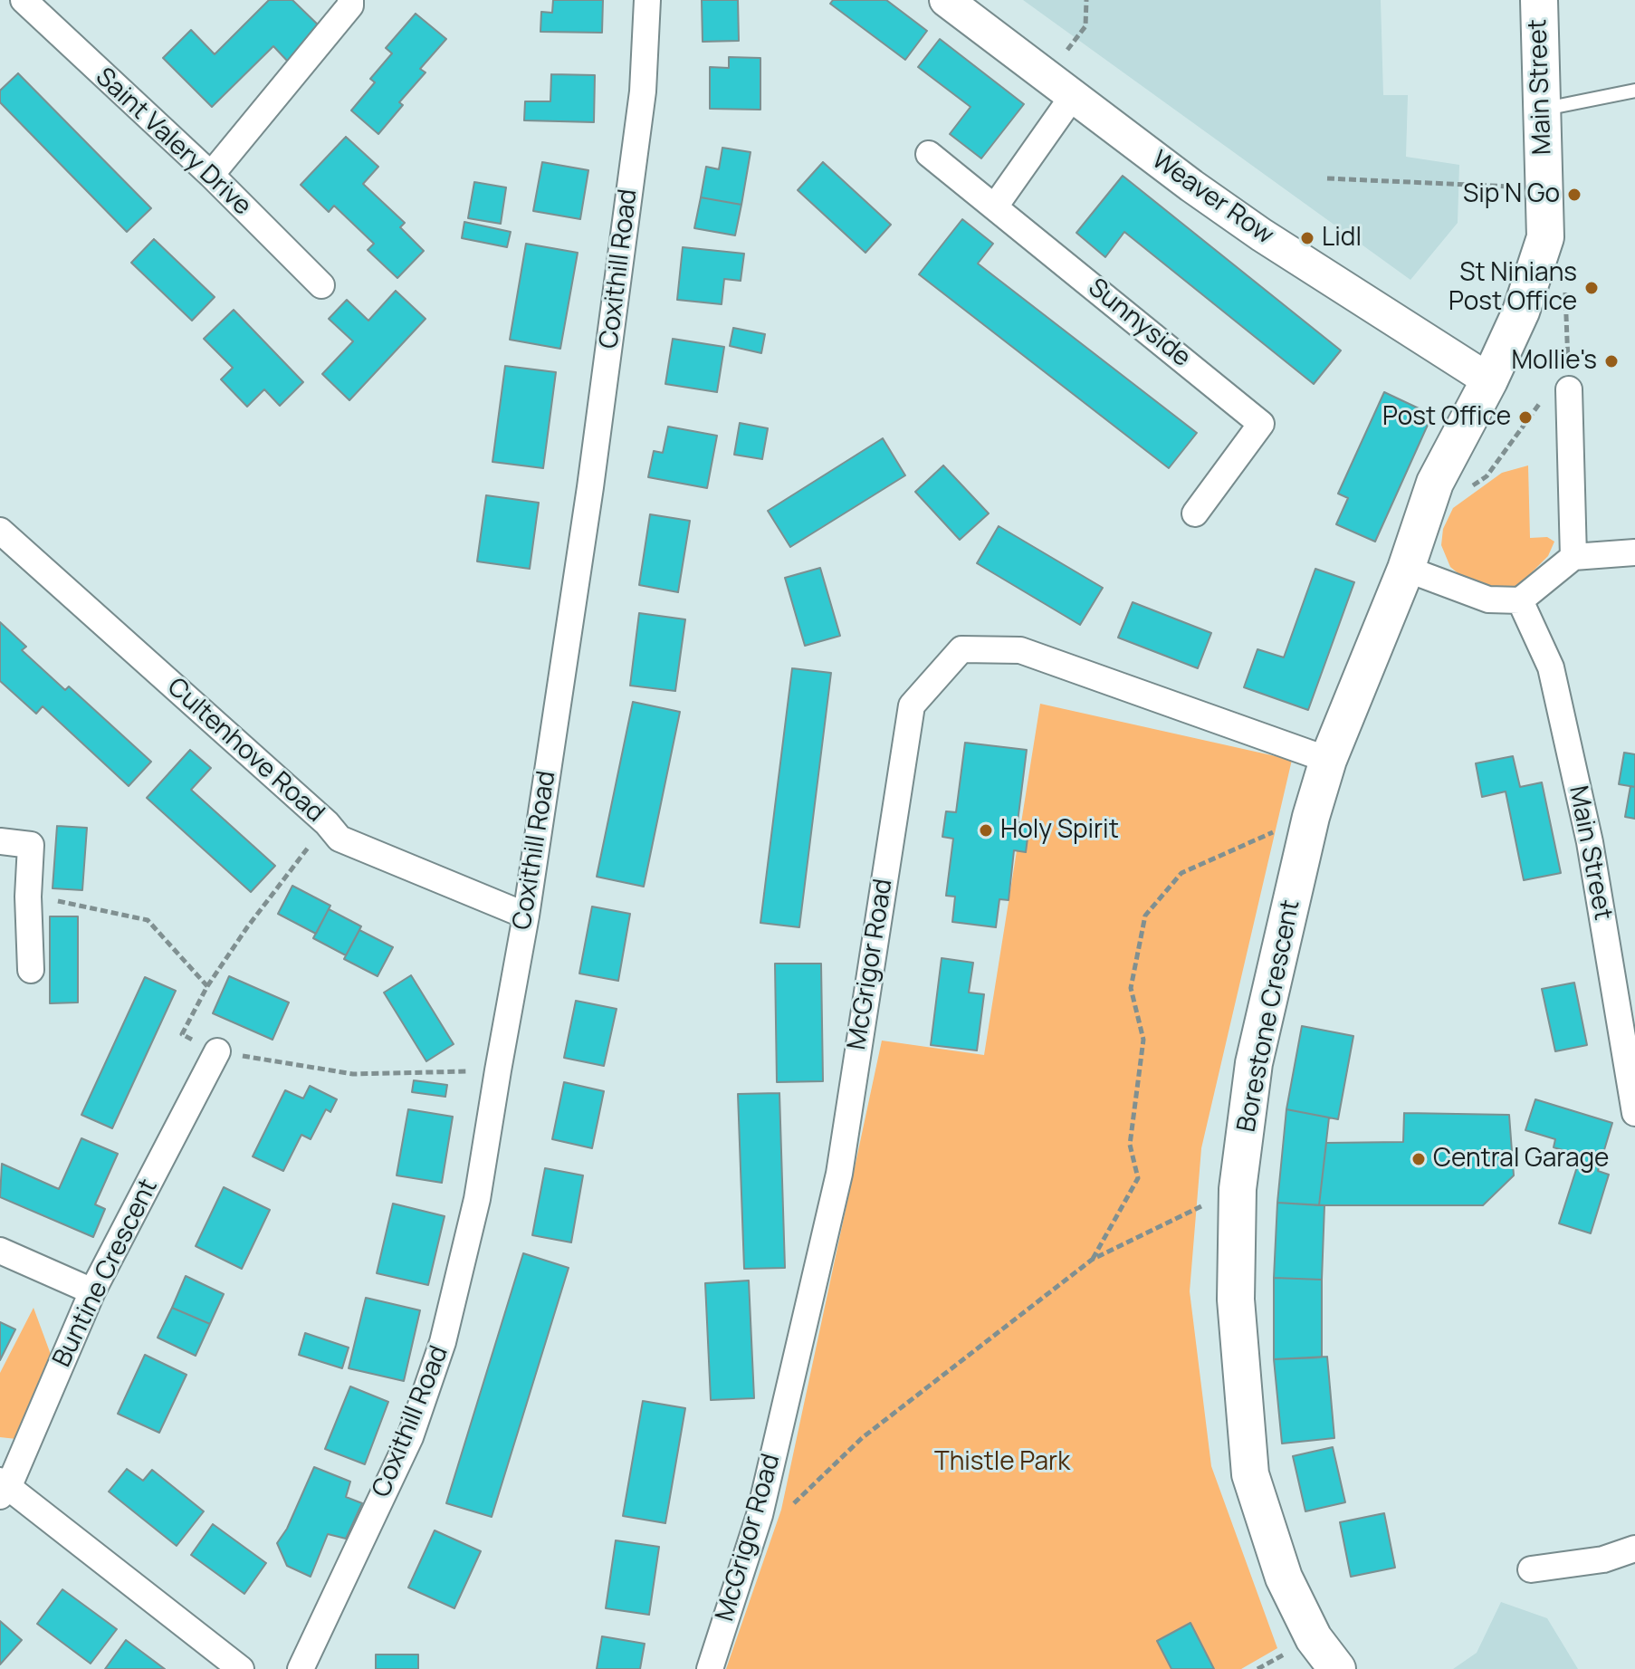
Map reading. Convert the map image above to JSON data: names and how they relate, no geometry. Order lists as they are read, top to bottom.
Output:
{
  "streets": {
    "main road": ["Main Street", "Borestone Crescent"],
    "street": [
      "Saint Valery Drive",
      "Weaver Row",
      "Coxithill Road",
      "Sunnyside",
      "Cultenhove Road",
      "McGrigor Road",
      "Buntine Crescent"
    ]
  },
  "crossings": [
    ["Main Street", "Weaver Row"],
    ["Main Street", "Borestone Crescent"],
    ["Weaver Row", "Borestone Crescent"],
    ["Coxithill Road", "Cultenhove Road"],
    ["McGrigor Road", "Borestone Crescent"]
  ],
  "parks": ["Thistle Park"],
  "places": [
    "Sip N Go",
    "Lidl",
    "St Ninians Post Office",
    "Mollie's",
    "Post Office",
    "Holy Spirit",
    "Central Garage"
  ]
}
